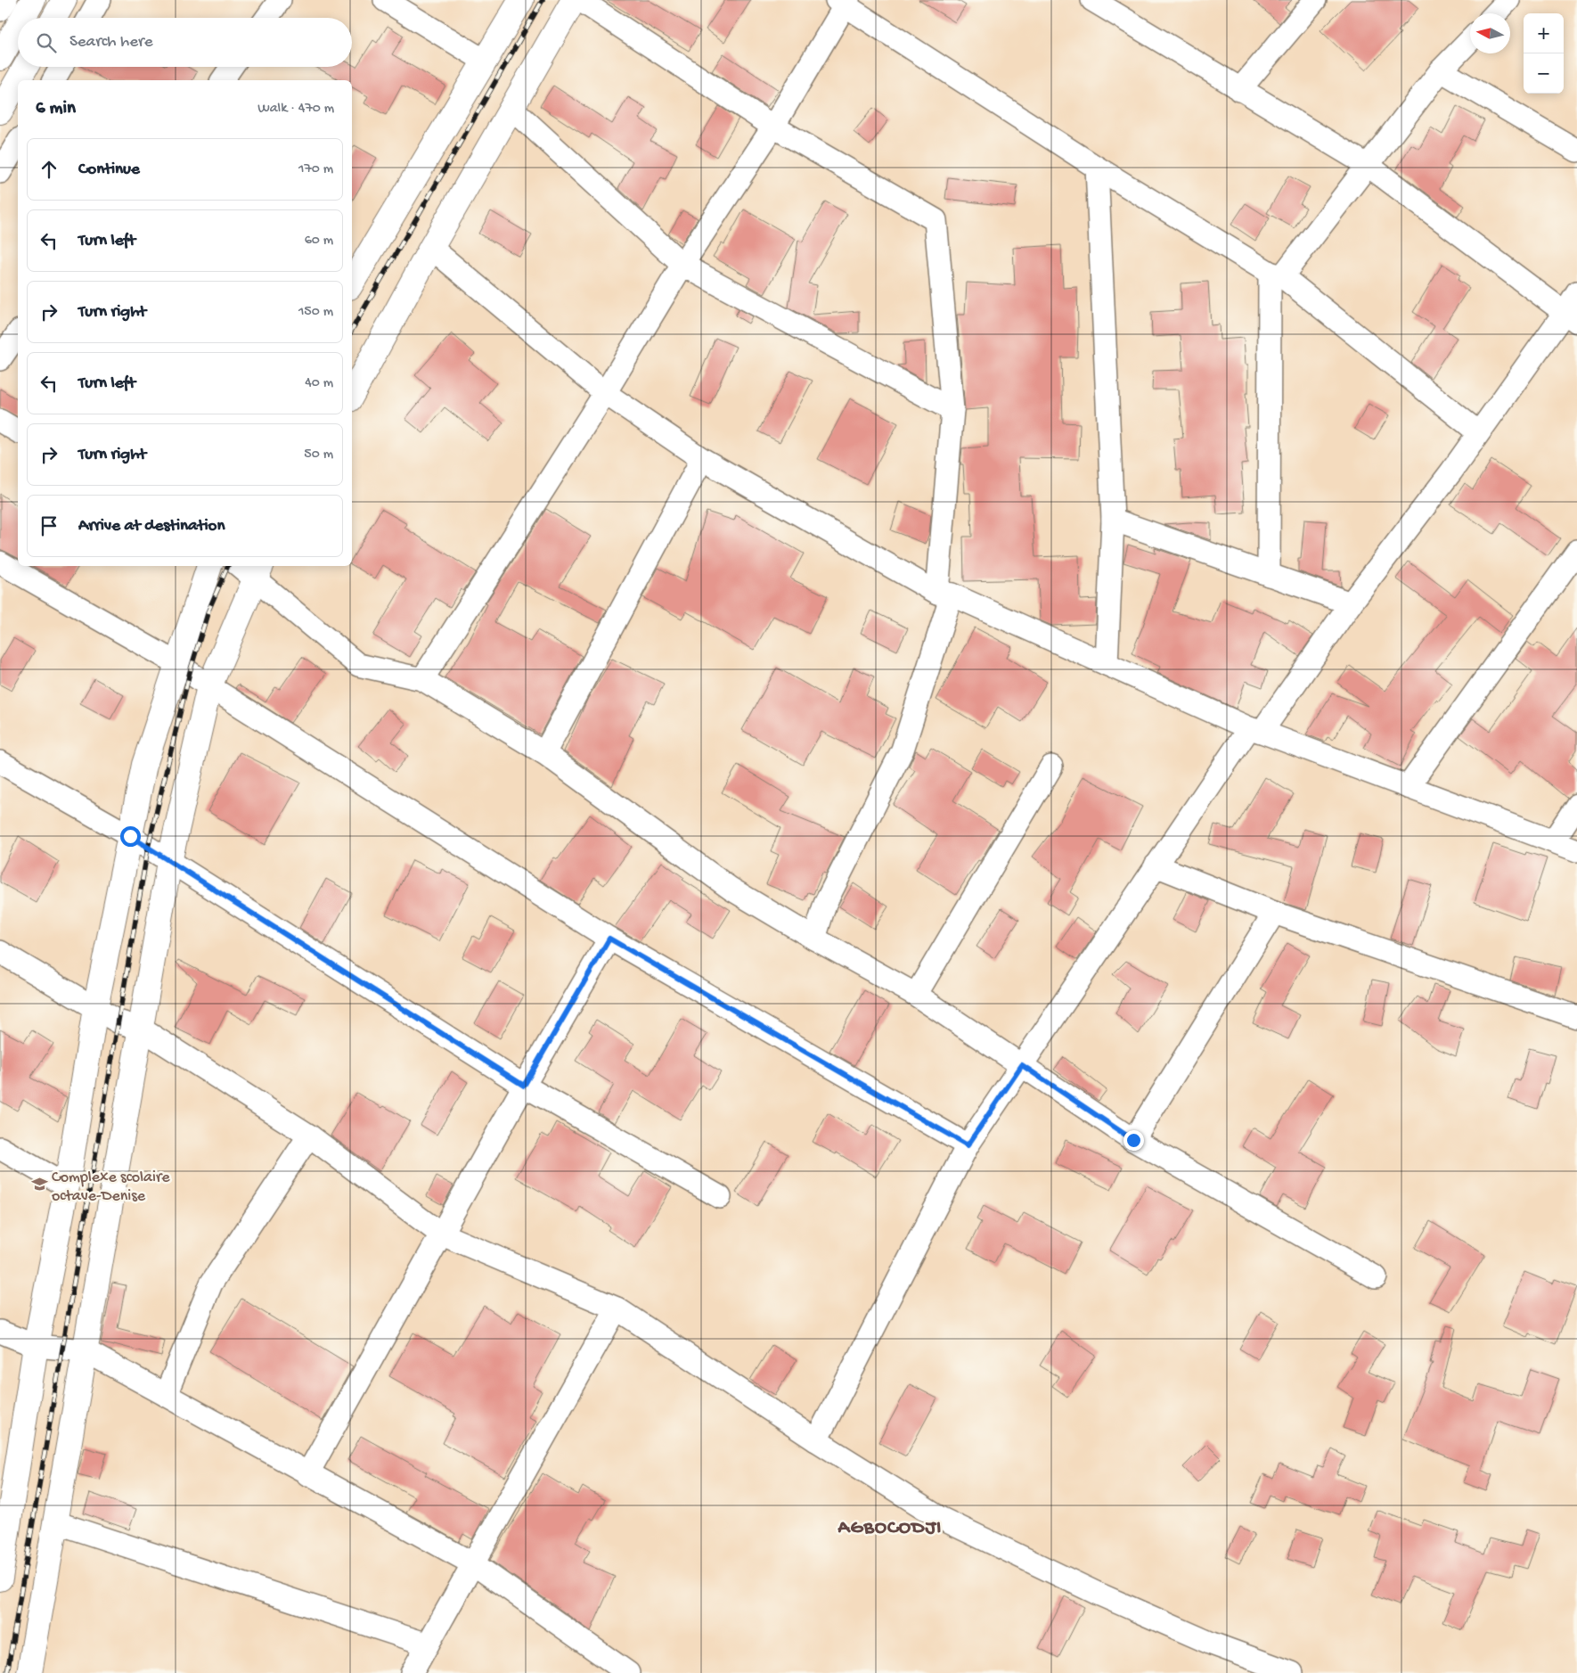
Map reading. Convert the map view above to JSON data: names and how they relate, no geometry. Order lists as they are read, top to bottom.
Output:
{
  "districts": ["AGBOCODJI"],
  "places": {
    "school or university": ["Complexe scolaire octave-Denise"]
  },
  "north": "left",
  "page": {
    "map_buttons": ["+", "−"],
    "search": "Search here",
    "heading": ["6 min", "Walk · 470 m"],
    "list": [
      ["Continue", "170 m"],
      ["Turn left", "60 m"],
      ["Turn right", "150 m"],
      ["Turn left", "40 m"],
      ["Turn right", "50 m"],
      "Arrive at destination"
    ]
  }
}
